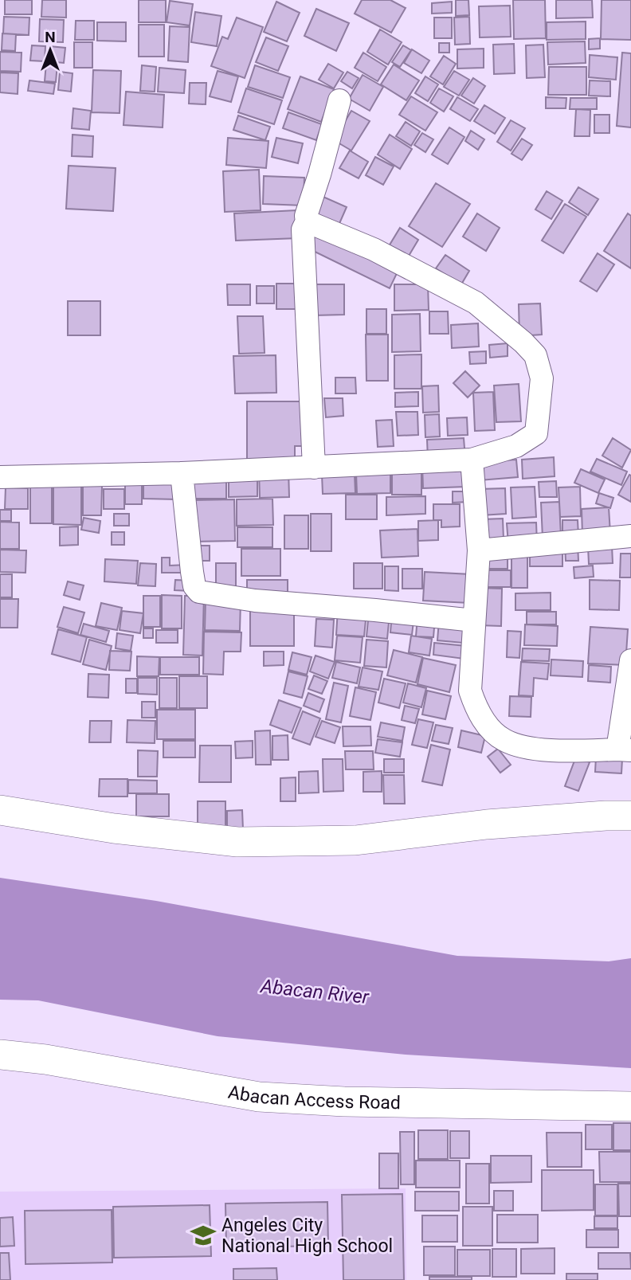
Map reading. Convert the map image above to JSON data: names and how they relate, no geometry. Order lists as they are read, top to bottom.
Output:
{
  "streets": {
    "street": ["Abacan Access Road"]
  },
  "water": ["Abacan River"],
  "places": {
    "school or university": ["Angeles City National High School"]
  },
  "north": "top"
}
